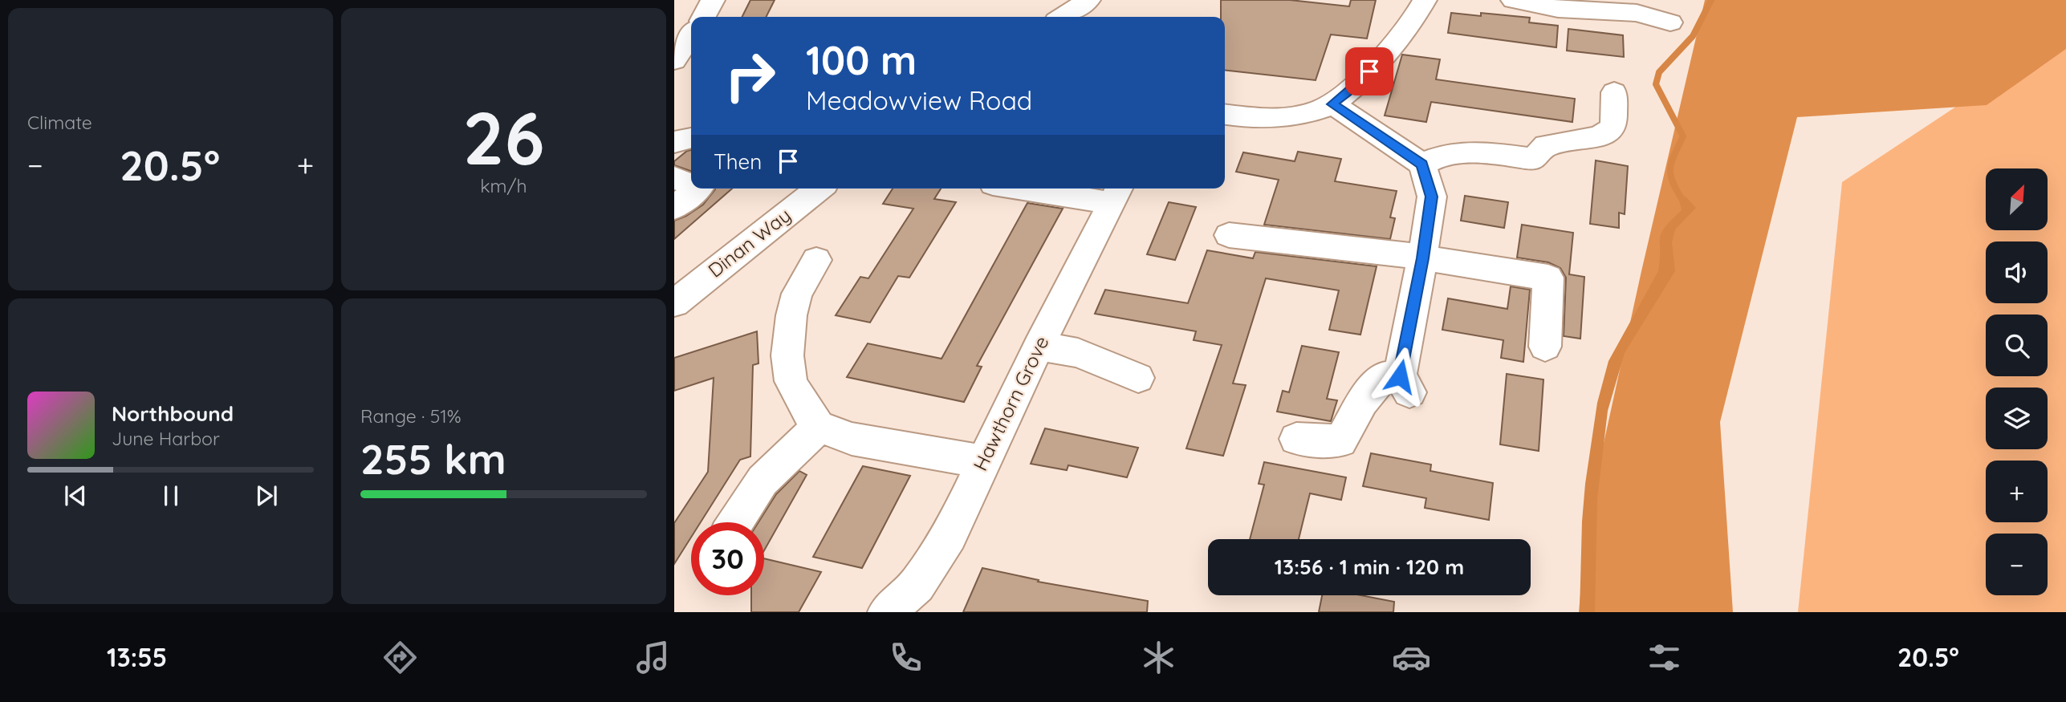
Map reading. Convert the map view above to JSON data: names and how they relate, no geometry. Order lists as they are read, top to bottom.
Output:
{
  "streets": {
    "street": ["Dinan Way", "Hawthorn Grove"]
  },
  "north": "top right",
  "page": {
    "tile": [
      "Climate",
      ["26", "km/h"],
      ["Range · 51%", "255 km"]
    ],
    "turn": ["100 m", "Meadowview Road"],
    "then": "Then",
    "heat": ["−", "20.5°", "+"],
    "map_buttons": ["+", "−"],
    "song": ["Northbound", "June Harbor"],
    "limit": "30",
    "trip": "13:56 · 1 min · 120 m",
    "tabs": ["13:55", "20.5°"]
  }
}
